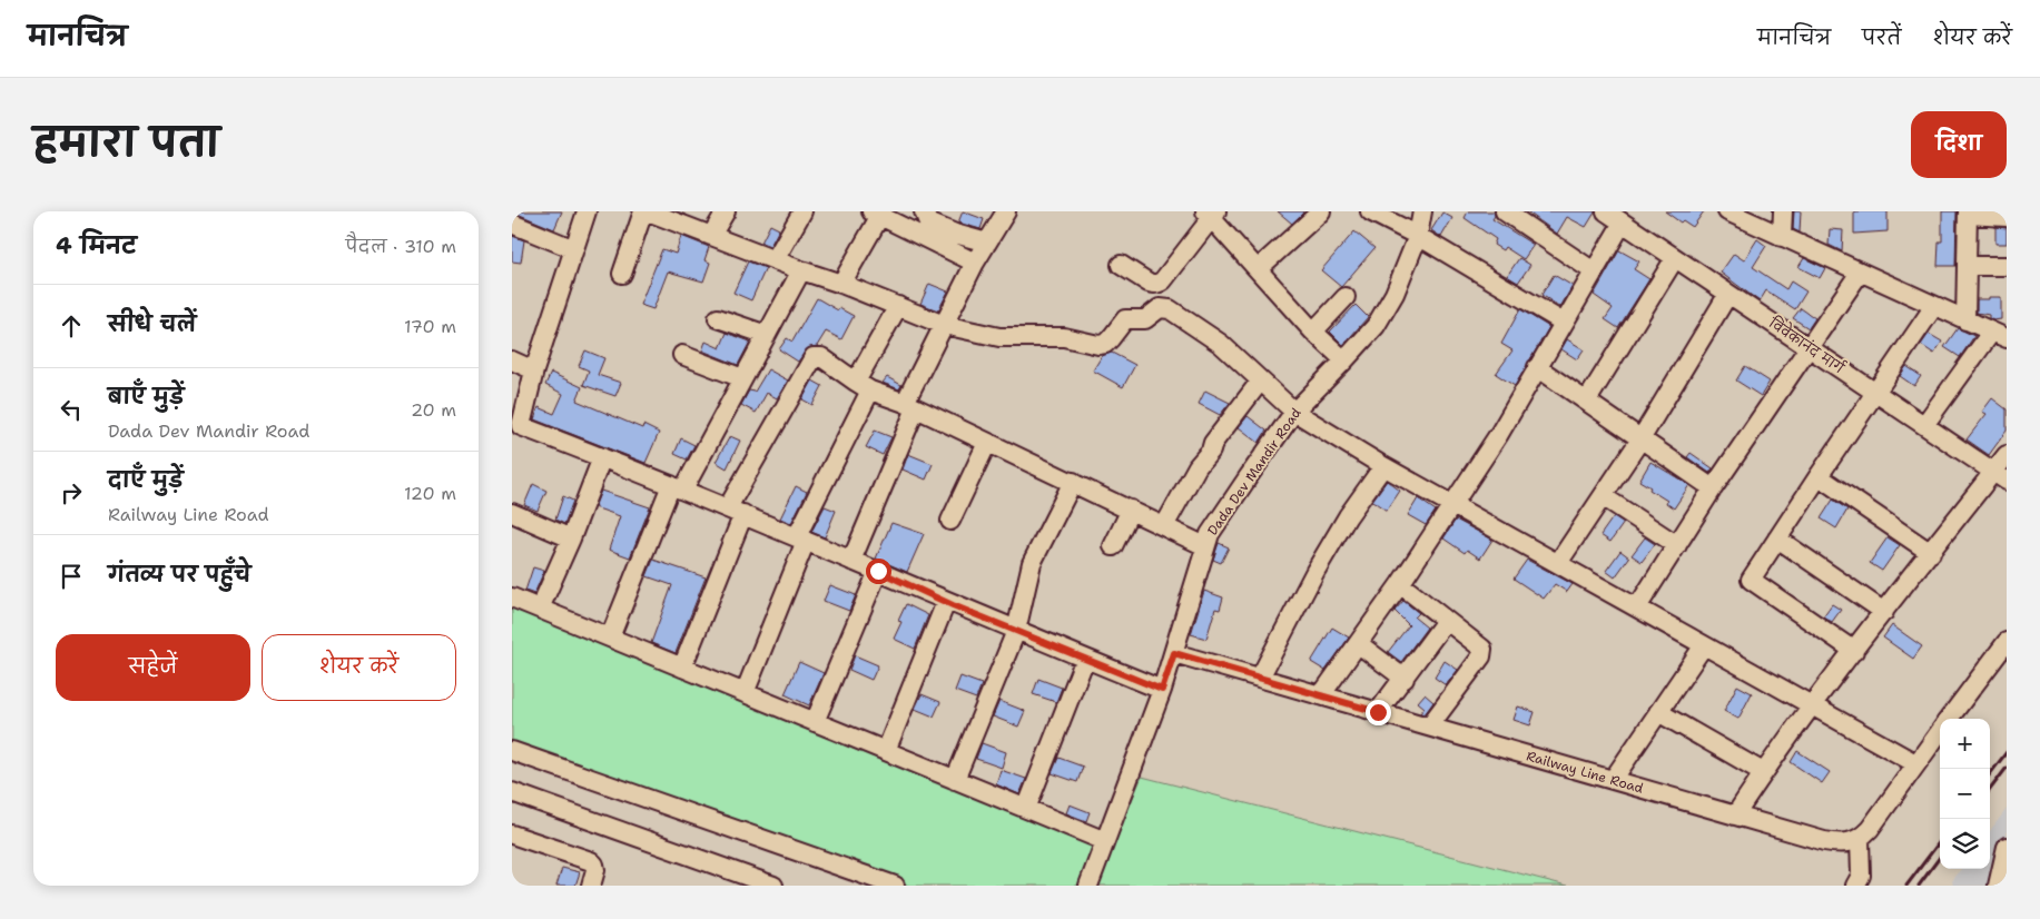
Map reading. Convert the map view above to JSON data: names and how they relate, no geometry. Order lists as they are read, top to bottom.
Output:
{
  "streets": {
    "street": ["विवेकानंद मार्ग", "Dada Dev Mandir Road", "Railway Line Road"]
  },
  "crossings": [
    ["Dada Dev Mandir Road", "Railway Line Road"]
  ],
  "page": {
    "header": "मानचित्र",
    "nav": ["मानचित्र", "परतें", "शेयर करें"],
    "title": "हमारा पता",
    "buttons": [
      "दिशा",
      ["सहेजें", "शेयर करें"]
    ],
    "heading": ["4 मिनट", "पैदल · 310 m"],
    "list": [
      ["सीधे चलें", "170 m"],
      ["बाएँ मुड़ें", "Dada Dev Mandir Road", "20 m"],
      ["दाएँ मुड़ें", "Railway Line Road", "120 m"],
      "गंतव्य पर पहुँचे"
    ],
    "map_buttons": ["+", "−"]
  }
}
